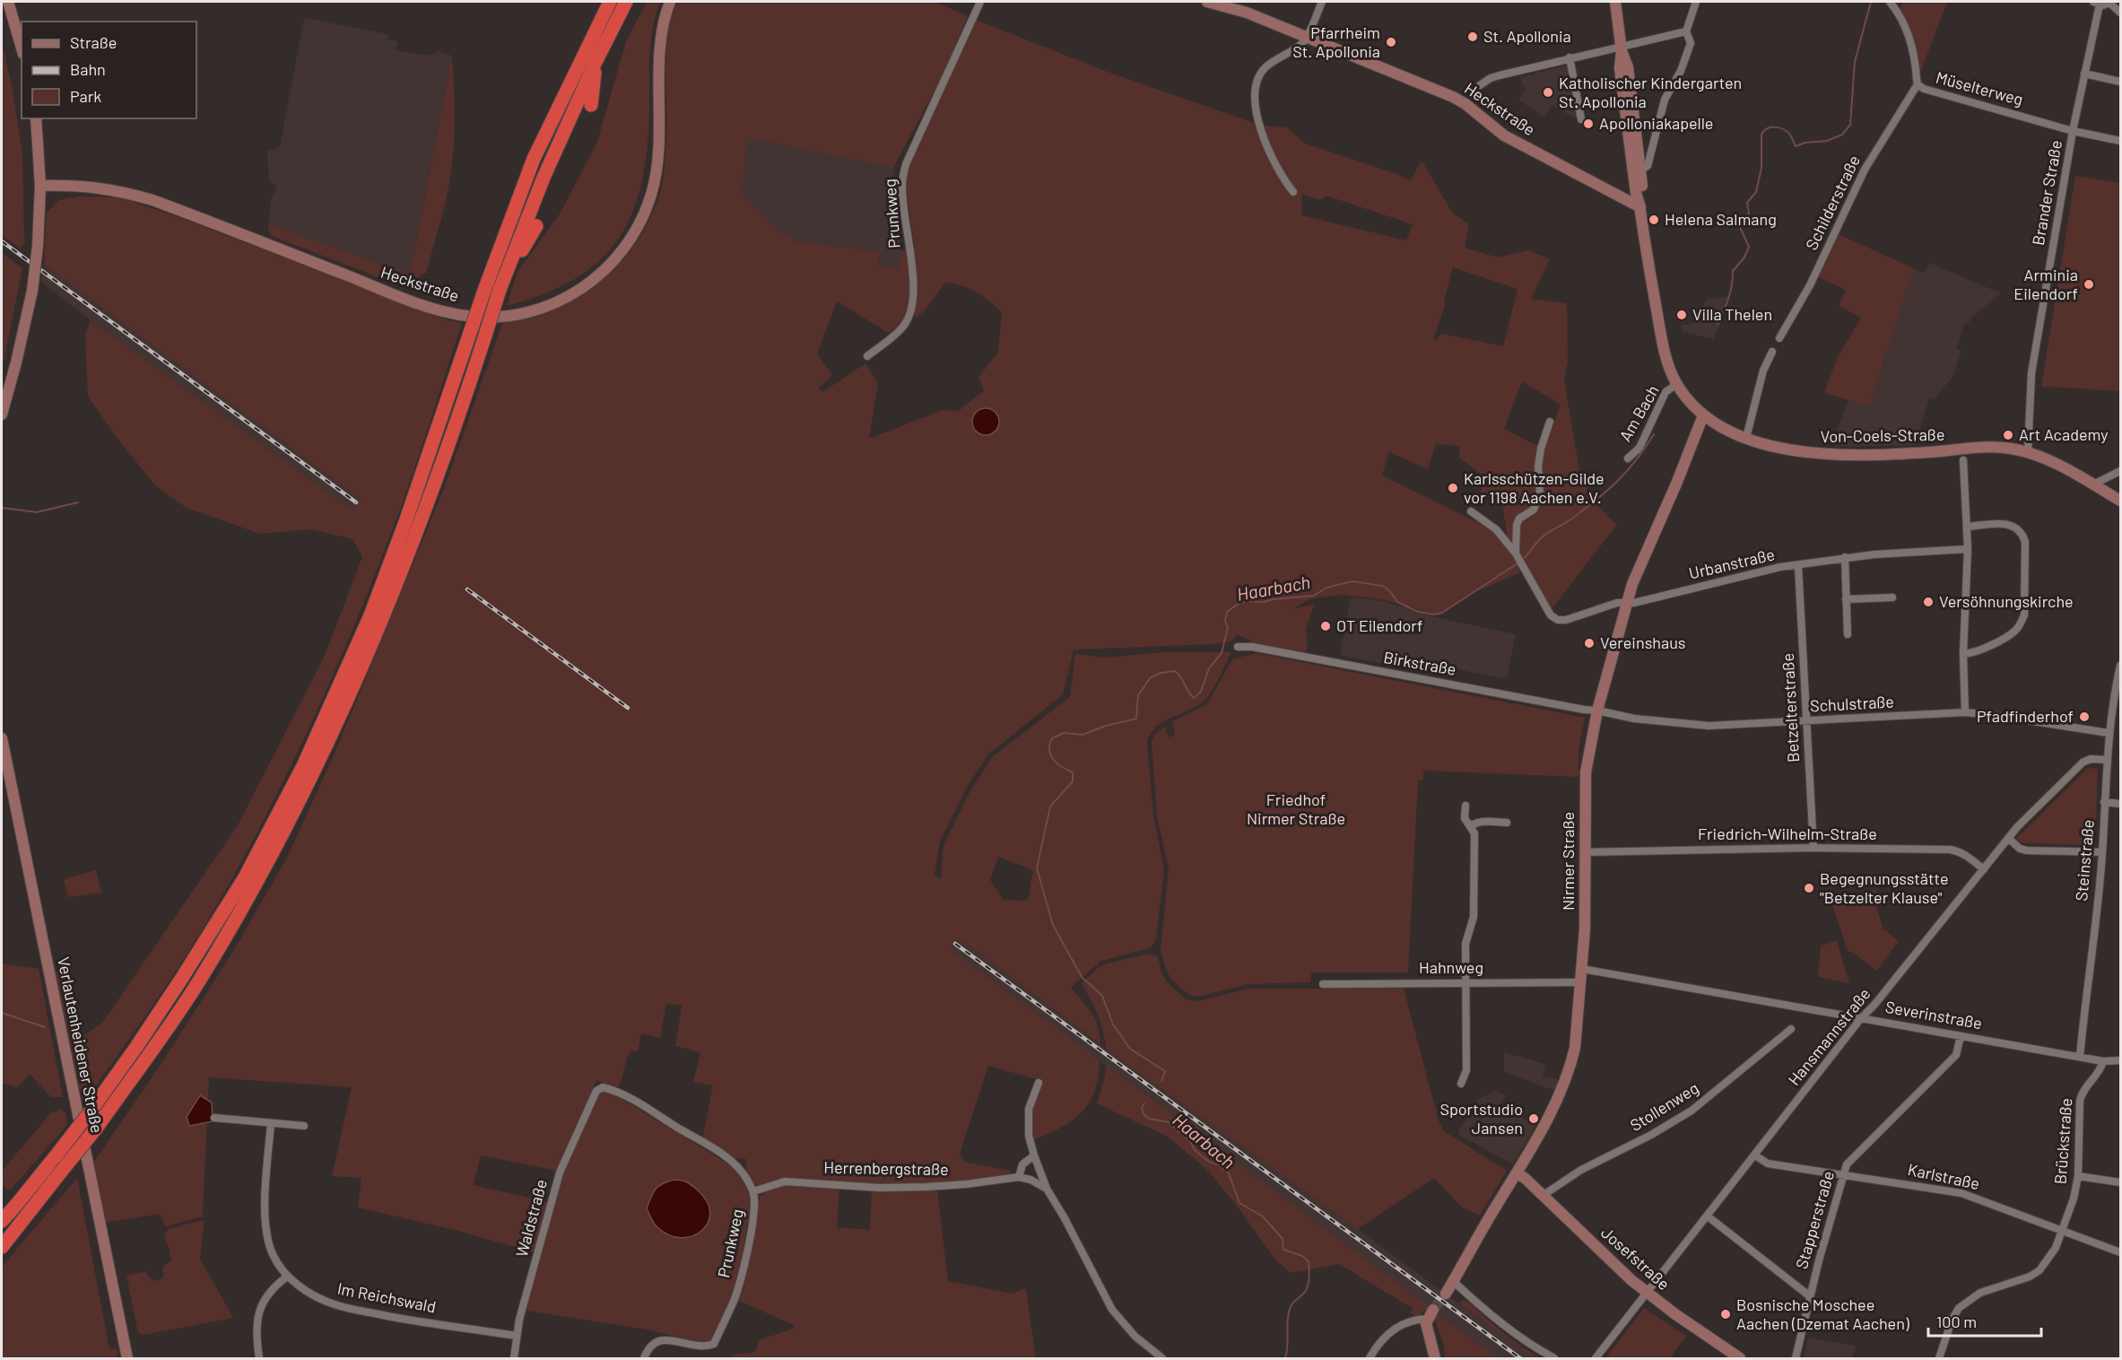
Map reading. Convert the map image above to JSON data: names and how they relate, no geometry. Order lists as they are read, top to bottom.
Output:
{
  "streets": {
    "main road": [
      "Heckstraße",
      "Von-Coels-Straße",
      "Nirmer Straße",
      "Verlautenheidener Straße",
      "Josefstraße"
    ],
    "street": [
      "Müselterweg",
      "Brander Straße",
      "Schilderstraße",
      "Prunkweg",
      "Am Bach",
      "Urbanstraße",
      "Birkstraße",
      "Schulstraße",
      "Betzelterstraße",
      "Friedrich-Wilhelm-Straße",
      "Steinstraße",
      "Hahnweg",
      "Severinstraße",
      "Hansmannstraße",
      "Stollenweg",
      "Brückstraße",
      "Herrenbergstraße",
      "Karlstraße",
      "Waldstraße",
      "Stapperstraße",
      "Im Reichswald"
    ]
  },
  "crossings": [
    ["Müselterweg", "Brander Straße"],
    ["Müselterweg", "Schilderstraße"],
    ["Heckstraße", "Von-Coels-Straße"],
    ["Brander Straße", "Von-Coels-Straße"],
    ["Prunkweg", "Herrenbergstraße"],
    ["Prunkweg", "Waldstraße"],
    ["Am Bach", "Von-Coels-Straße"],
    ["Von-Coels-Straße", "Nirmer Straße"],
    ["Urbanstraße", "Betzelterstraße"],
    ["Urbanstraße", "Nirmer Straße"],
    ["Birkstraße", "Schulstraße"],
    ["Birkstraße", "Nirmer Straße"],
    ["Schulstraße", "Betzelterstraße"],
    ["Schulstraße", "Steinstraße"],
    ["Schulstraße", "Nirmer Straße"],
    ["Betzelterstraße", "Friedrich-Wilhelm-Straße"],
    ["Friedrich-Wilhelm-Straße", "Nirmer Straße"],
    ["Friedrich-Wilhelm-Straße", "Hansmannstraße"],
    ["Steinstraße", "Severinstraße"],
    ["Steinstraße", "Hansmannstraße"],
    ["Nirmer Straße", "Hahnweg"],
    ["Nirmer Straße", "Severinstraße"],
    ["Nirmer Straße", "Josefstraße"],
    ["Severinstraße", "Hansmannstraße"],
    ["Severinstraße", "Brückstraße"],
    ["Severinstraße", "Stapperstraße"],
    ["Hansmannstraße", "Karlstraße"],
    ["Hansmannstraße", "Josefstraße"],
    ["Stollenweg", "Josefstraße"],
    ["Brückstraße", "Karlstraße"],
    ["Karlstraße", "Stapperstraße"],
    ["Waldstraße", "Im Reichswald"]
  ],
  "water": ["Haarbach"],
  "parks": ["Friedhof Nirmer Straße"],
  "places": [
    "St. Apollonia",
    "Pfarrheim St. Apollonia",
    "Katholischer Kindergarten St. Apollonia",
    "Apolloniakapelle",
    "Helena Salmang",
    "Arminia Eilendorf",
    "Villa Thelen",
    "Art Academy",
    "Karlsschützen-Gilde vor 1198 Aachen e.V.",
    "Versöhnungskirche",
    "OT Eilendorf",
    "Vereinshaus",
    "Pfadfinderhof",
    "Begegnungsstätte \"Betzelter Klause\"",
    "Sportstudio Jansen",
    "Bosnische Moschee Aachen (Dzemat Aachen)"
  ],
  "legend": ["Straße", "Bahn", "Park"],
  "scale_bar": "100 m"
}
